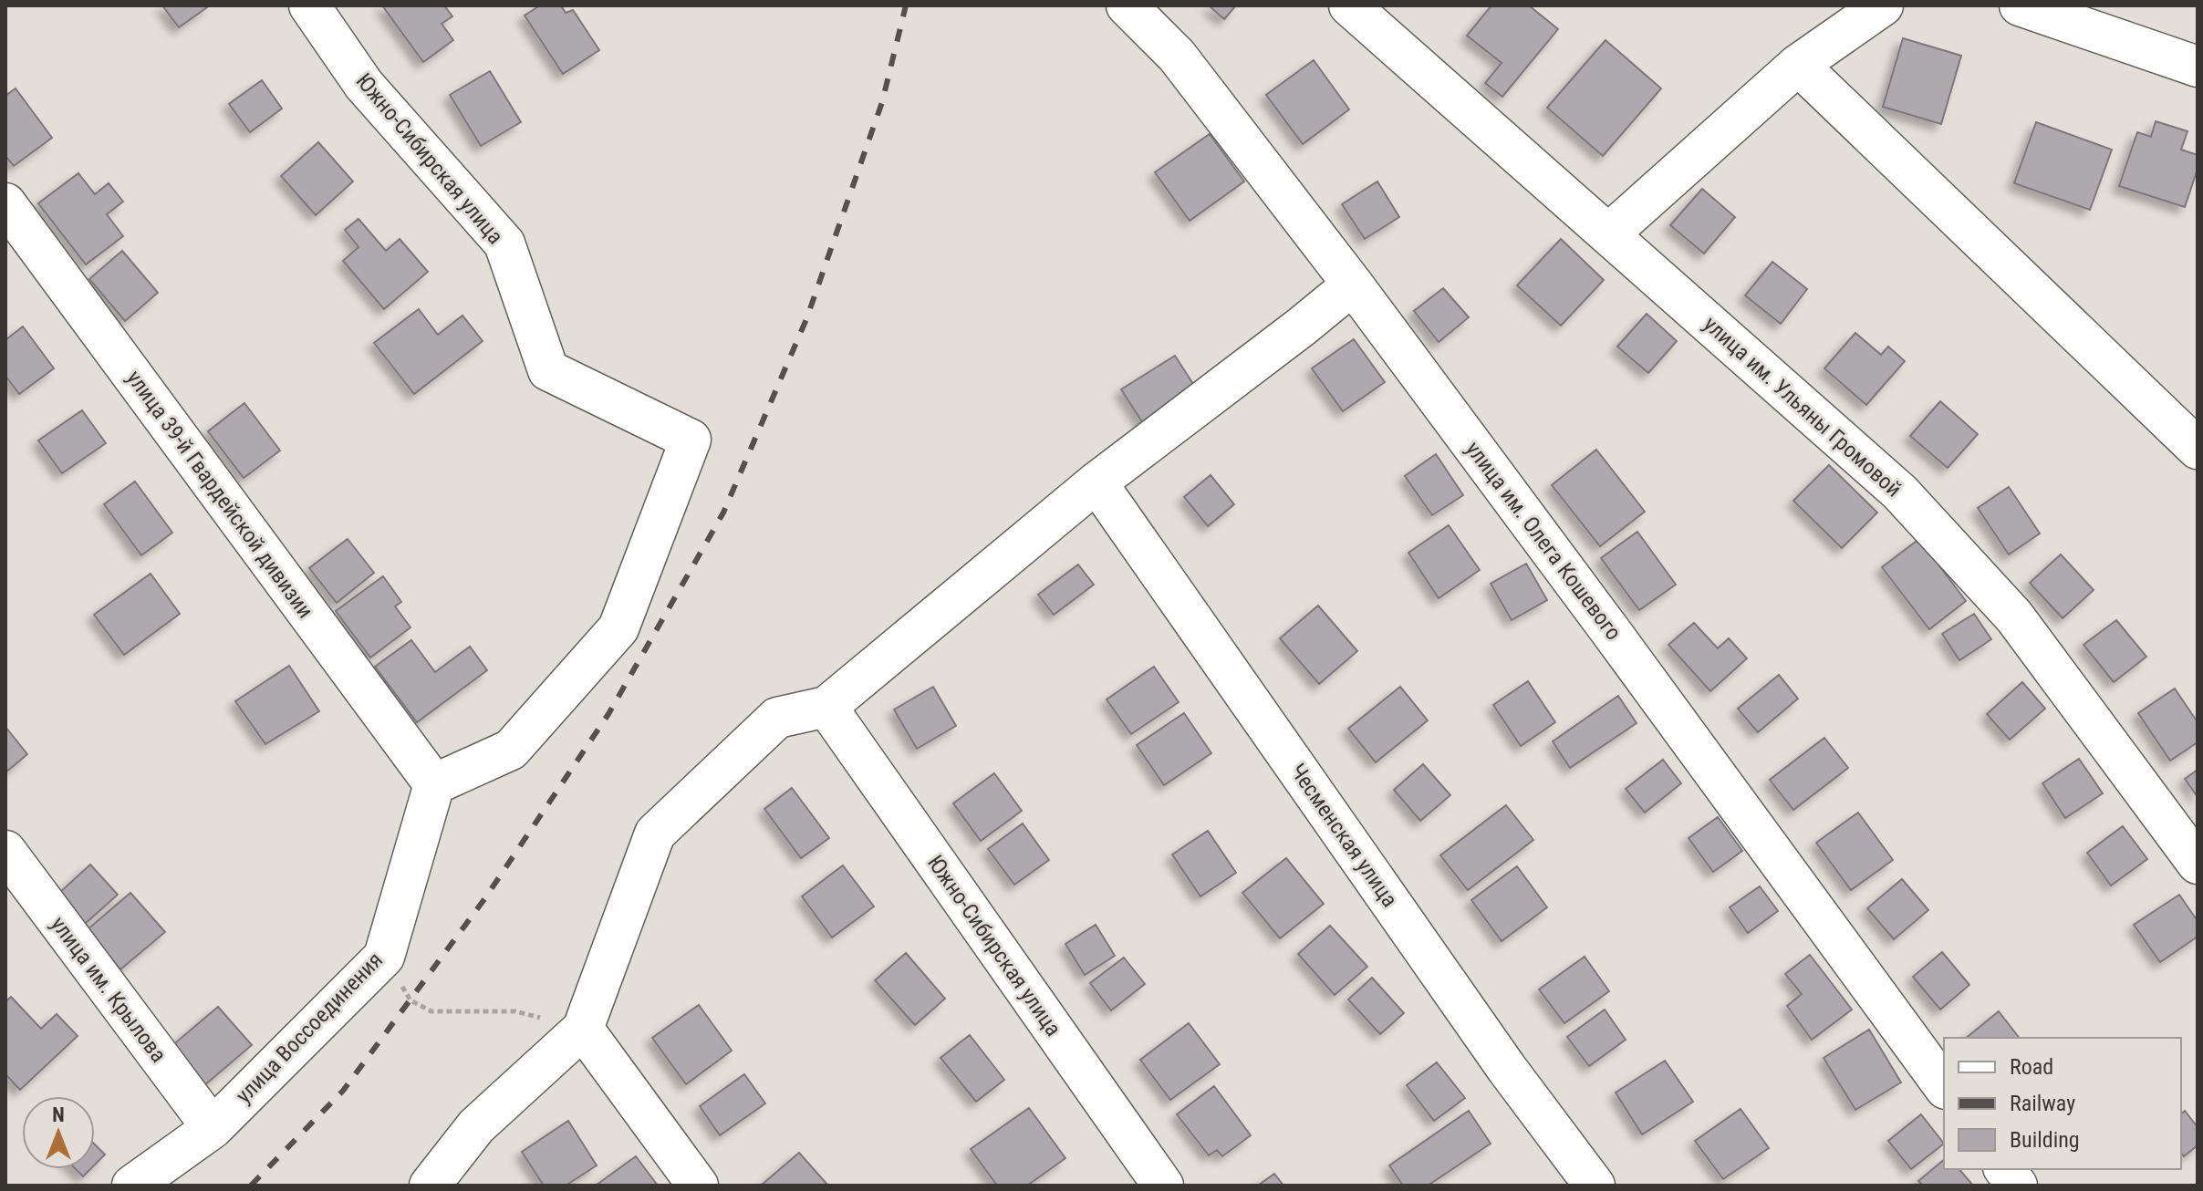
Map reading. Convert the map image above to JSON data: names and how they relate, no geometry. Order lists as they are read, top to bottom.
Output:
{
  "streets": {
    "street": [
      "Южно-Сибирская улица",
      "улица им. Ульяны Громовой",
      "улица 39-й Гвардейской дивизии",
      "улица им. Олега Кошевого",
      "Чесменская улица",
      "улица им. Крылова",
      "улица Воссоединения"
    ]
  },
  "crossings": [
    ["Южно-Сибирская улица", "улица 39-й Гвардейской дивизии"],
    ["Южно-Сибирская улица", "улица Воссоединения"],
    ["улица 39-й Гвардейской дивизии", "улица Воссоединения"],
    ["улица им. Крылова", "улица Воссоединения"]
  ],
  "legend": ["Road", "Railway", "Building"],
  "north": "top"
}
